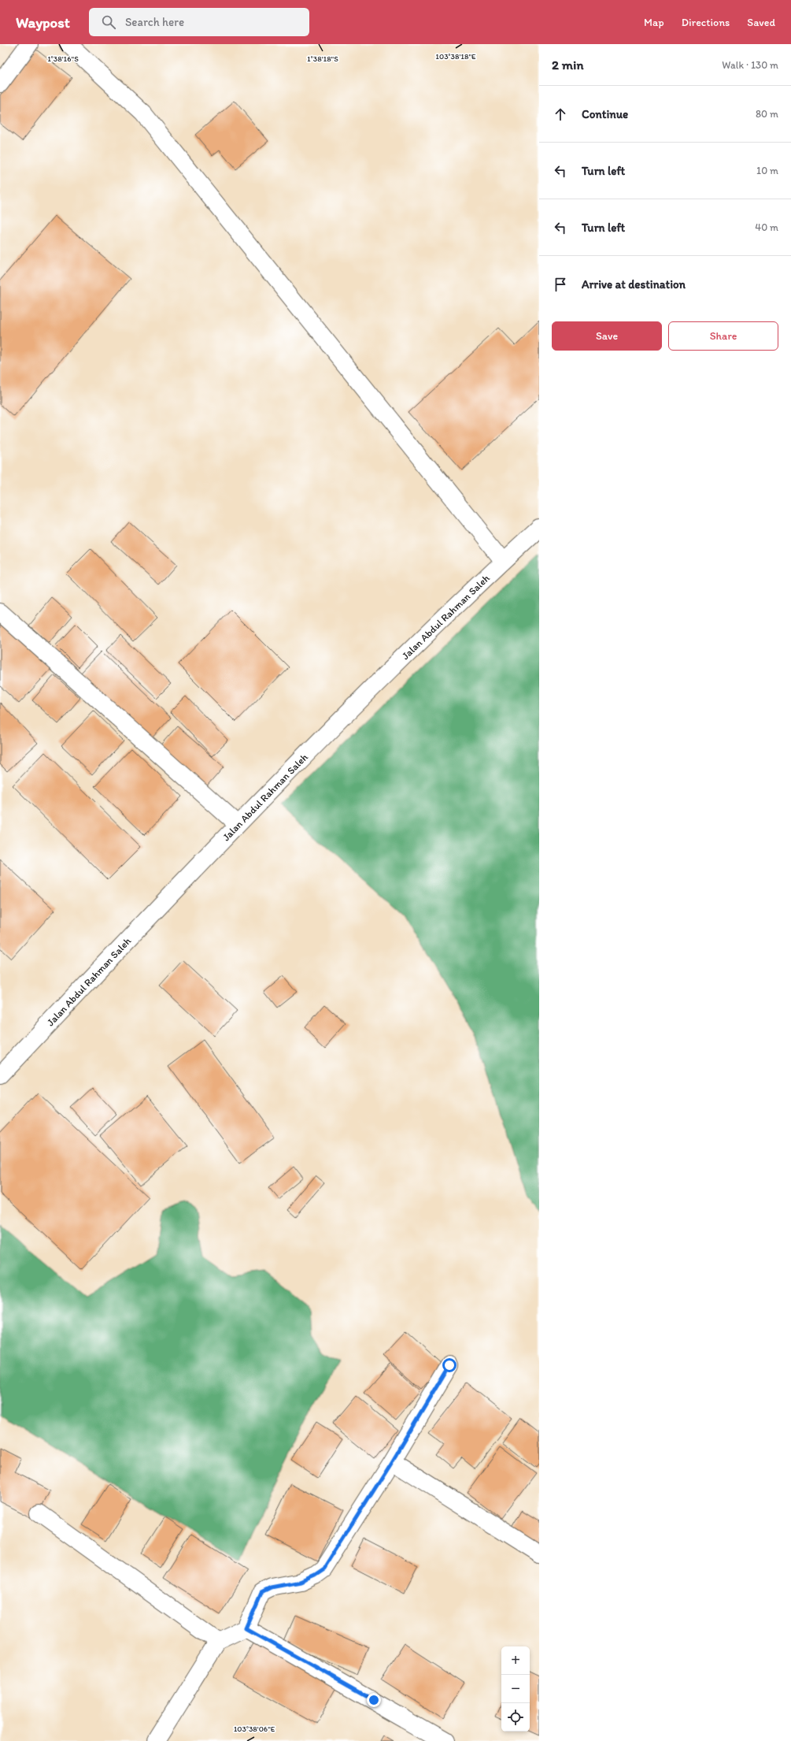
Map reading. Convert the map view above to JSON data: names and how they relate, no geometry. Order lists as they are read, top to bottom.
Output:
{
  "streets": {
    "street": ["Jalan Abdul Rahman Saleh"]
  },
  "page": {
    "header": "Waypost",
    "search": "Search here",
    "nav": ["Map", "Directions", "Saved"],
    "heading": ["2 min", "Walk · 130 m"],
    "list": [
      ["Continue", "80 m"],
      ["Turn left", "10 m"],
      ["Turn left", "40 m"],
      "Arrive at destination"
    ],
    "buttons": ["Save", "Share"],
    "map_buttons": ["+", "−"]
  },
  "coordinates": [
    "103°38'18\"E",
    "1°38'16\"S",
    "1°38'18\"S",
    "103°38'06\"E"
  ]
}
